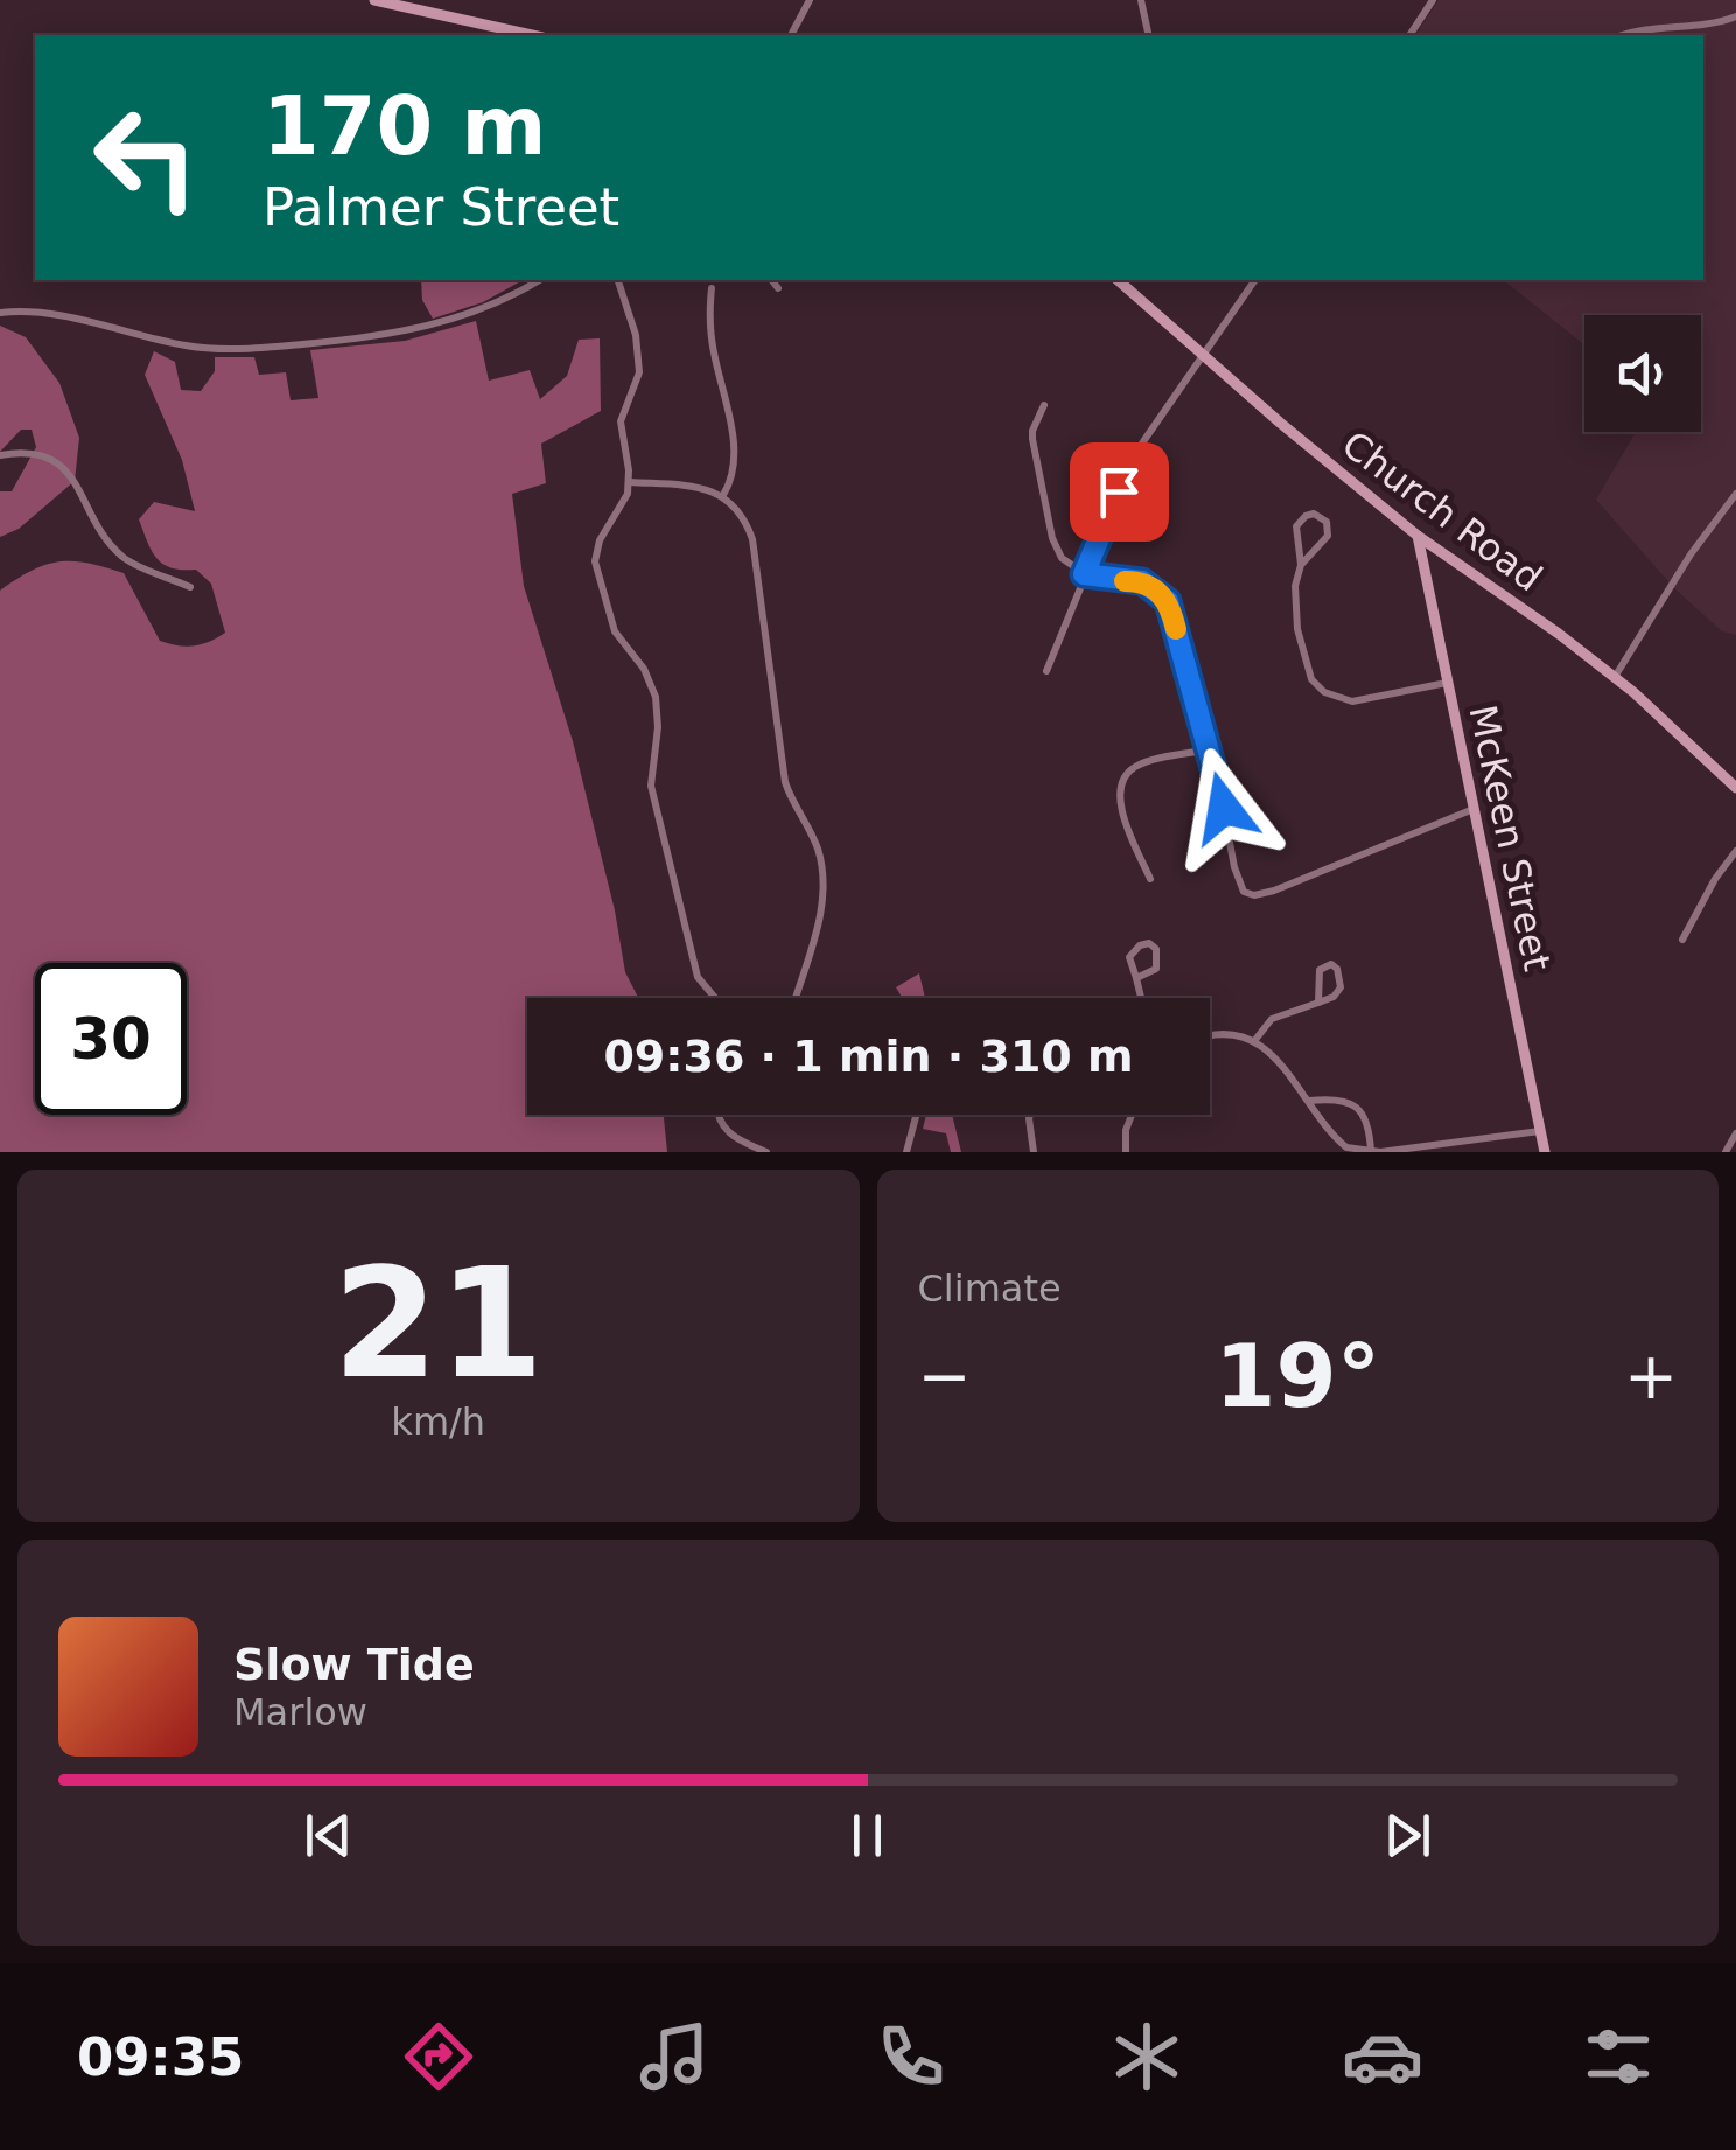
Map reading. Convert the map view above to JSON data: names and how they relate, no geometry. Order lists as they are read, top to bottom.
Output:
{
  "streets": {
    "street": ["Church Road", "McKeen Street"]
  },
  "crossings": [
    ["Church Road", "McKeen Street"]
  ],
  "page": {
    "turn": ["170 m", "Palmer Street"],
    "limit": "30",
    "trip": "09:36 · 1 min · 310 m",
    "tile": [
      ["21", "km/h"],
      "Climate"
    ],
    "heat": ["−", "19°", "+"],
    "song": ["Slow Tide", "Marlow"],
    "tabs": "09:35"
  }
}
